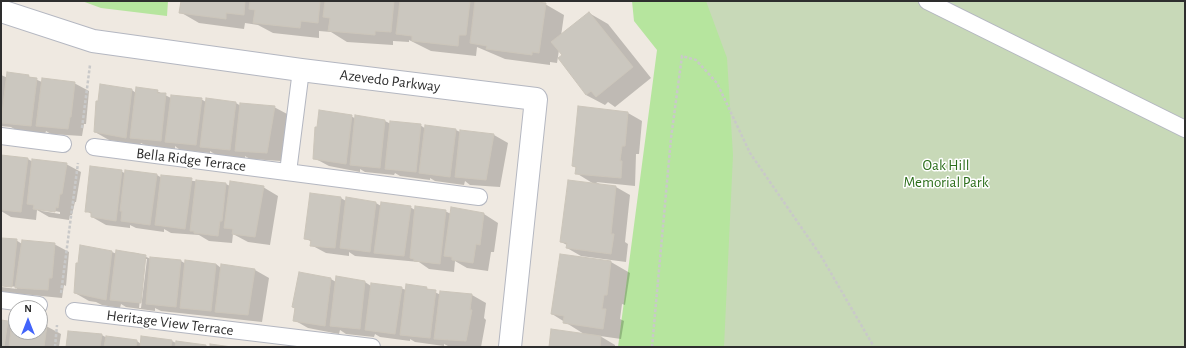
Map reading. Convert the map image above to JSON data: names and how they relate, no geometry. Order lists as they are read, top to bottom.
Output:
{
  "streets": {
    "street": ["Azevedo Parkway"],
    "lane": ["Bella Ridge Terrace", "Heritage View Terrace"]
  },
  "parks": ["Oak Hill Memorial Park"],
  "north": "top"
}
